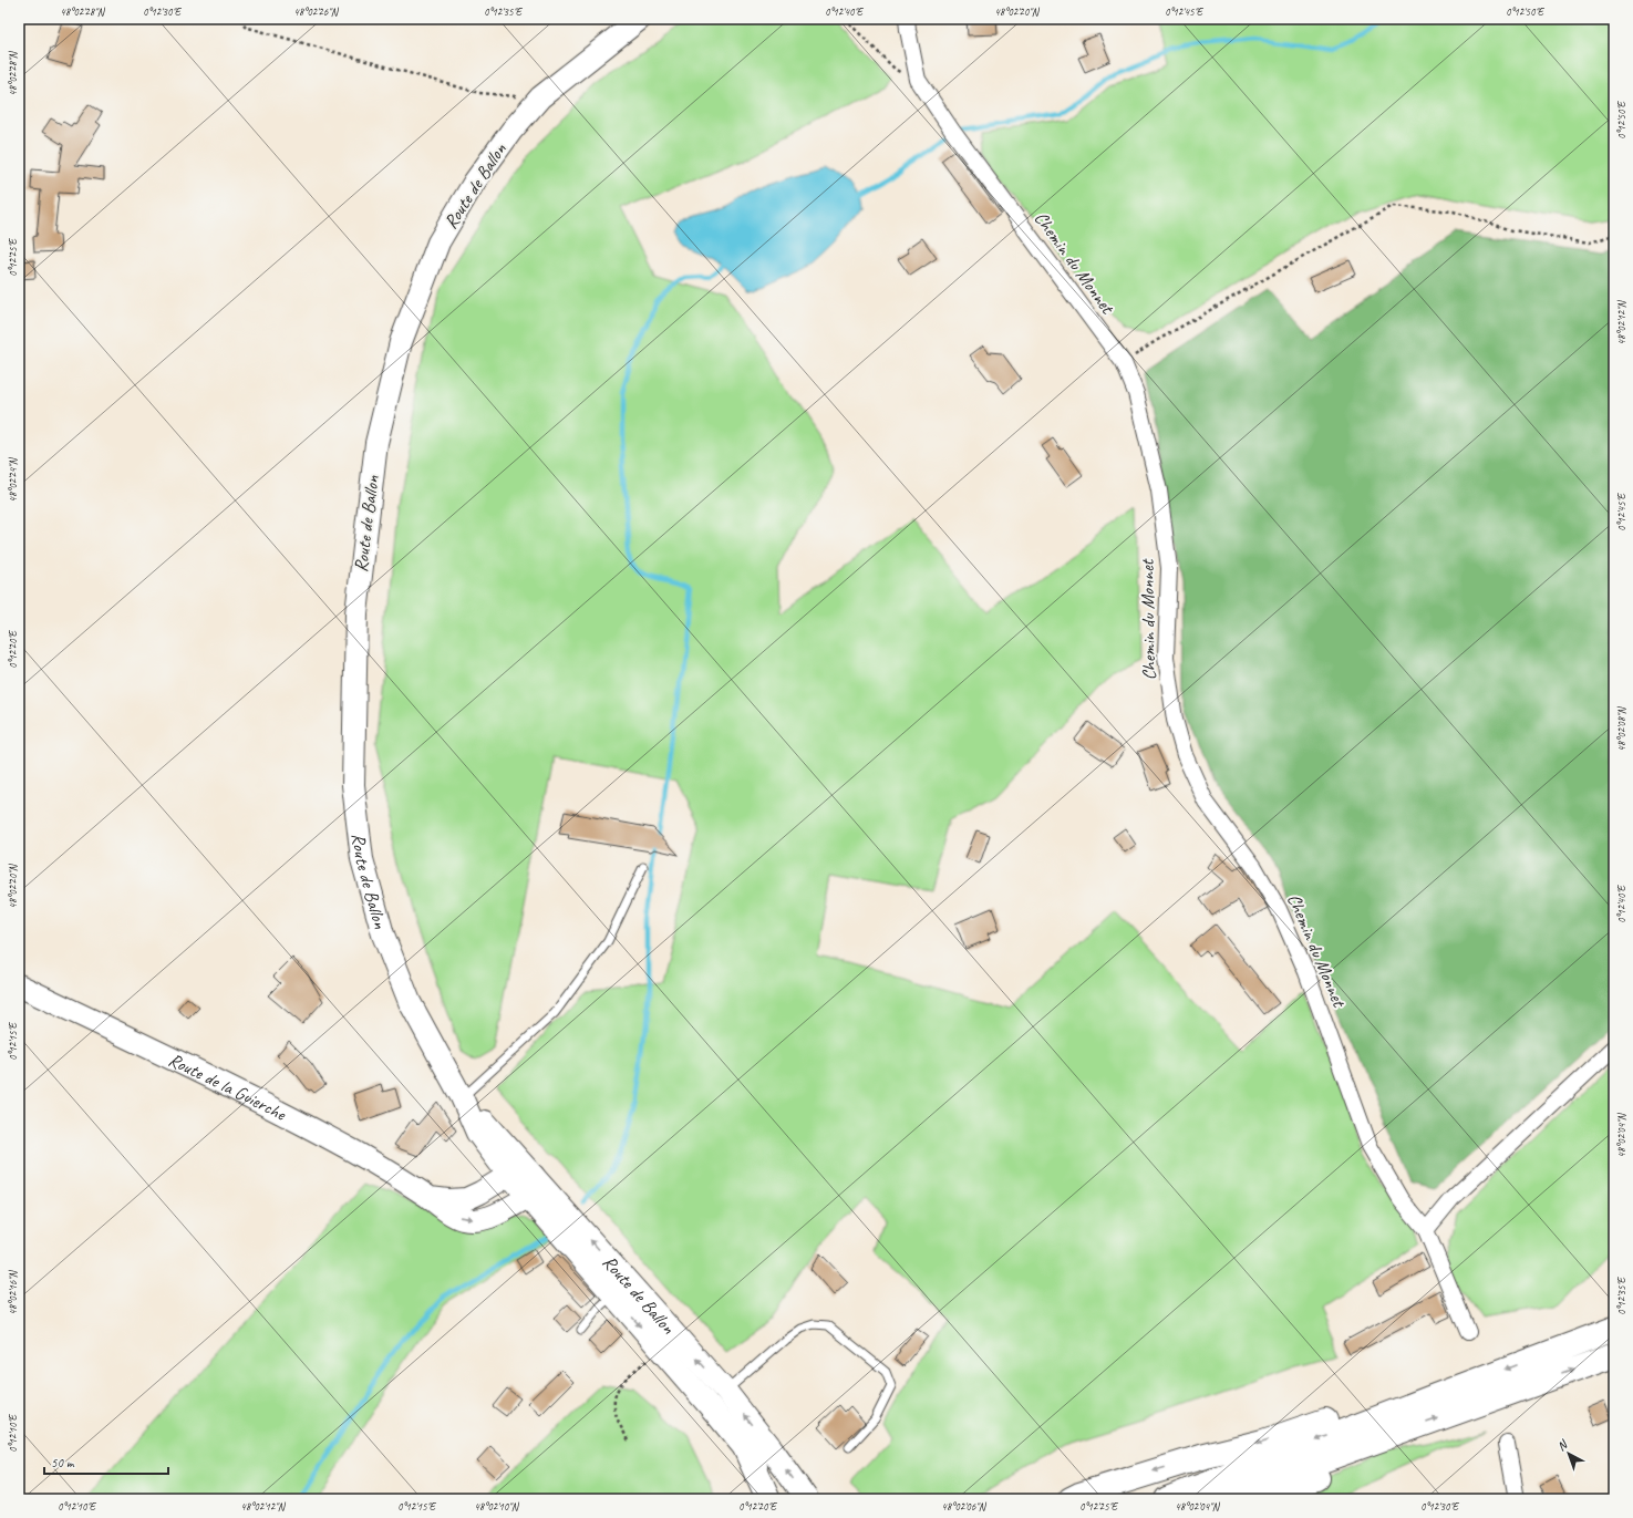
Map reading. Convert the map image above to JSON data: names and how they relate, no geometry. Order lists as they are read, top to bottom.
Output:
{
  "streets": {
    "main road": ["Route de Ballon", "Route de la Guierche"],
    "street": ["Chemin du Monnet"]
  },
  "crossings": [
    ["Route de Ballon", "Route de la Guierche"]
  ],
  "scale_bar": "50 m",
  "north": "top left",
  "coordinates": [
    "48°02'28\"N",
    "0°12'30\"E",
    "48°02'26\"N",
    "0°12'35\"E",
    "0°12'40\"E",
    "48°02'20\"N",
    "0°12'45\"E",
    "0°12'50\"E",
    "0°12'25\"E",
    "48°02'12\"N",
    "48°02'24\"N",
    "0°12'20\"E",
    "48°02'08\"N",
    "0°12'15\"E",
    "48°02'04\"N",
    "48°02'16\"N",
    "0°12'10\"E",
    "48°02'10\"N",
    "48°02'06\"N"
  ]
}
